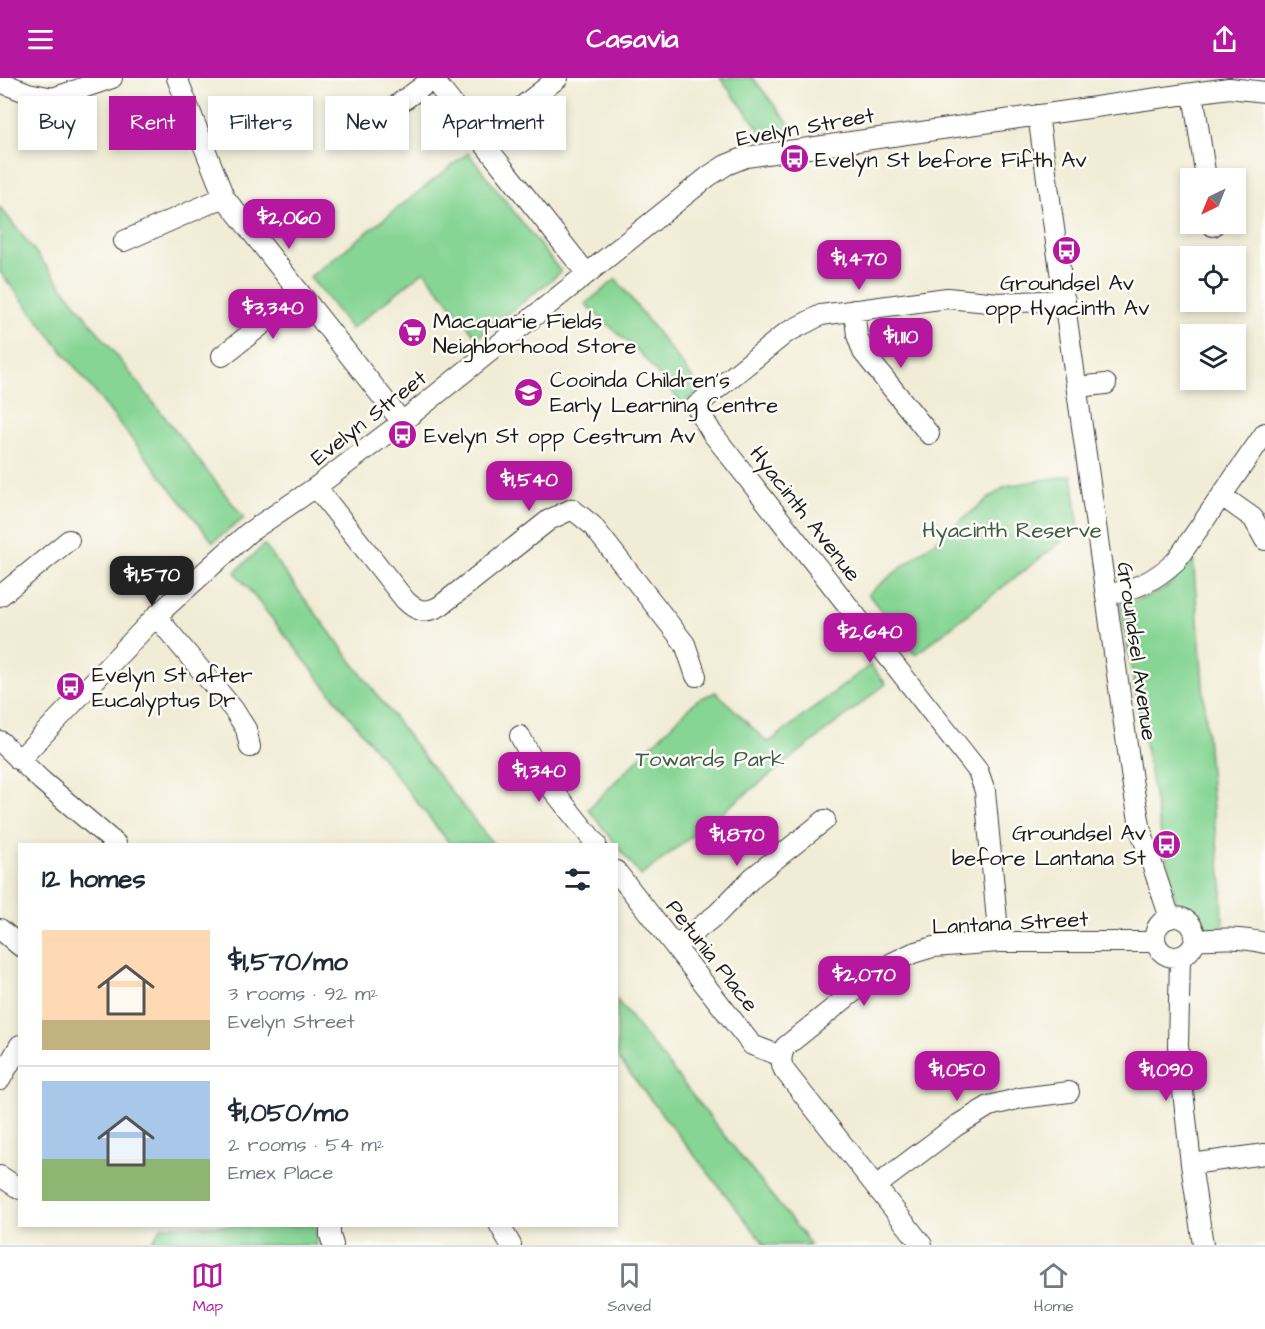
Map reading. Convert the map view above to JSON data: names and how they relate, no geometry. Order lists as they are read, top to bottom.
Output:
{
  "streets": {
    "street": [
      "Evelyn Street",
      "Hyacinth Avenue",
      "Groundsel Avenue",
      "Lantana Street",
      "Petunia Place"
    ]
  },
  "crossings": [
    ["Evelyn Street", "Groundsel Avenue"],
    ["Hyacinth Avenue", "Groundsel Avenue"],
    ["Hyacinth Avenue", "Lantana Street"],
    ["Groundsel Avenue", "Lantana Street"],
    ["Lantana Street", "Petunia Place"]
  ],
  "parks": ["Hyacinth Reserve", "Towards Park"],
  "places": {
    "bus stop": [
      "Evelyn St before Fifth Av",
      "Groundsel Av opp Hyacinth Av",
      "Evelyn St opp Cestrum Av",
      "Evelyn St after Eucalyptus Dr",
      "Groundsel Av before Lantana St"
    ],
    "supermarket": ["Macquarie Fields Neighborhood Store"],
    "school or university": ["Cooinda Children’s Early Learning Centre"]
  },
  "north": "bottom left",
  "page": {
    "header": "Casavia",
    "chip": [
      "Buy",
      "Rent",
      "Filters",
      "New",
      "Apartment"
    ],
    "price": [
      "$2,060",
      "$1,470",
      "$3,340",
      "$1,110",
      "$1,540",
      "$1,570",
      "$2,640",
      "$1,340",
      "$1,870",
      "$2,070",
      "$1,050",
      "$1,090"
    ],
    "heading": "12 homes",
    "list": [
      {
        "name": "$1,570/mo",
        "note": "3 rooms · 92 m² · Evelyn Street"
      },
      {
        "name": "$1,050/mo",
        "note": "2 rooms · 54 m² · Emex Place"
      }
    ],
    "tabs": ["Map", "Saved", "Home"]
  }
}
